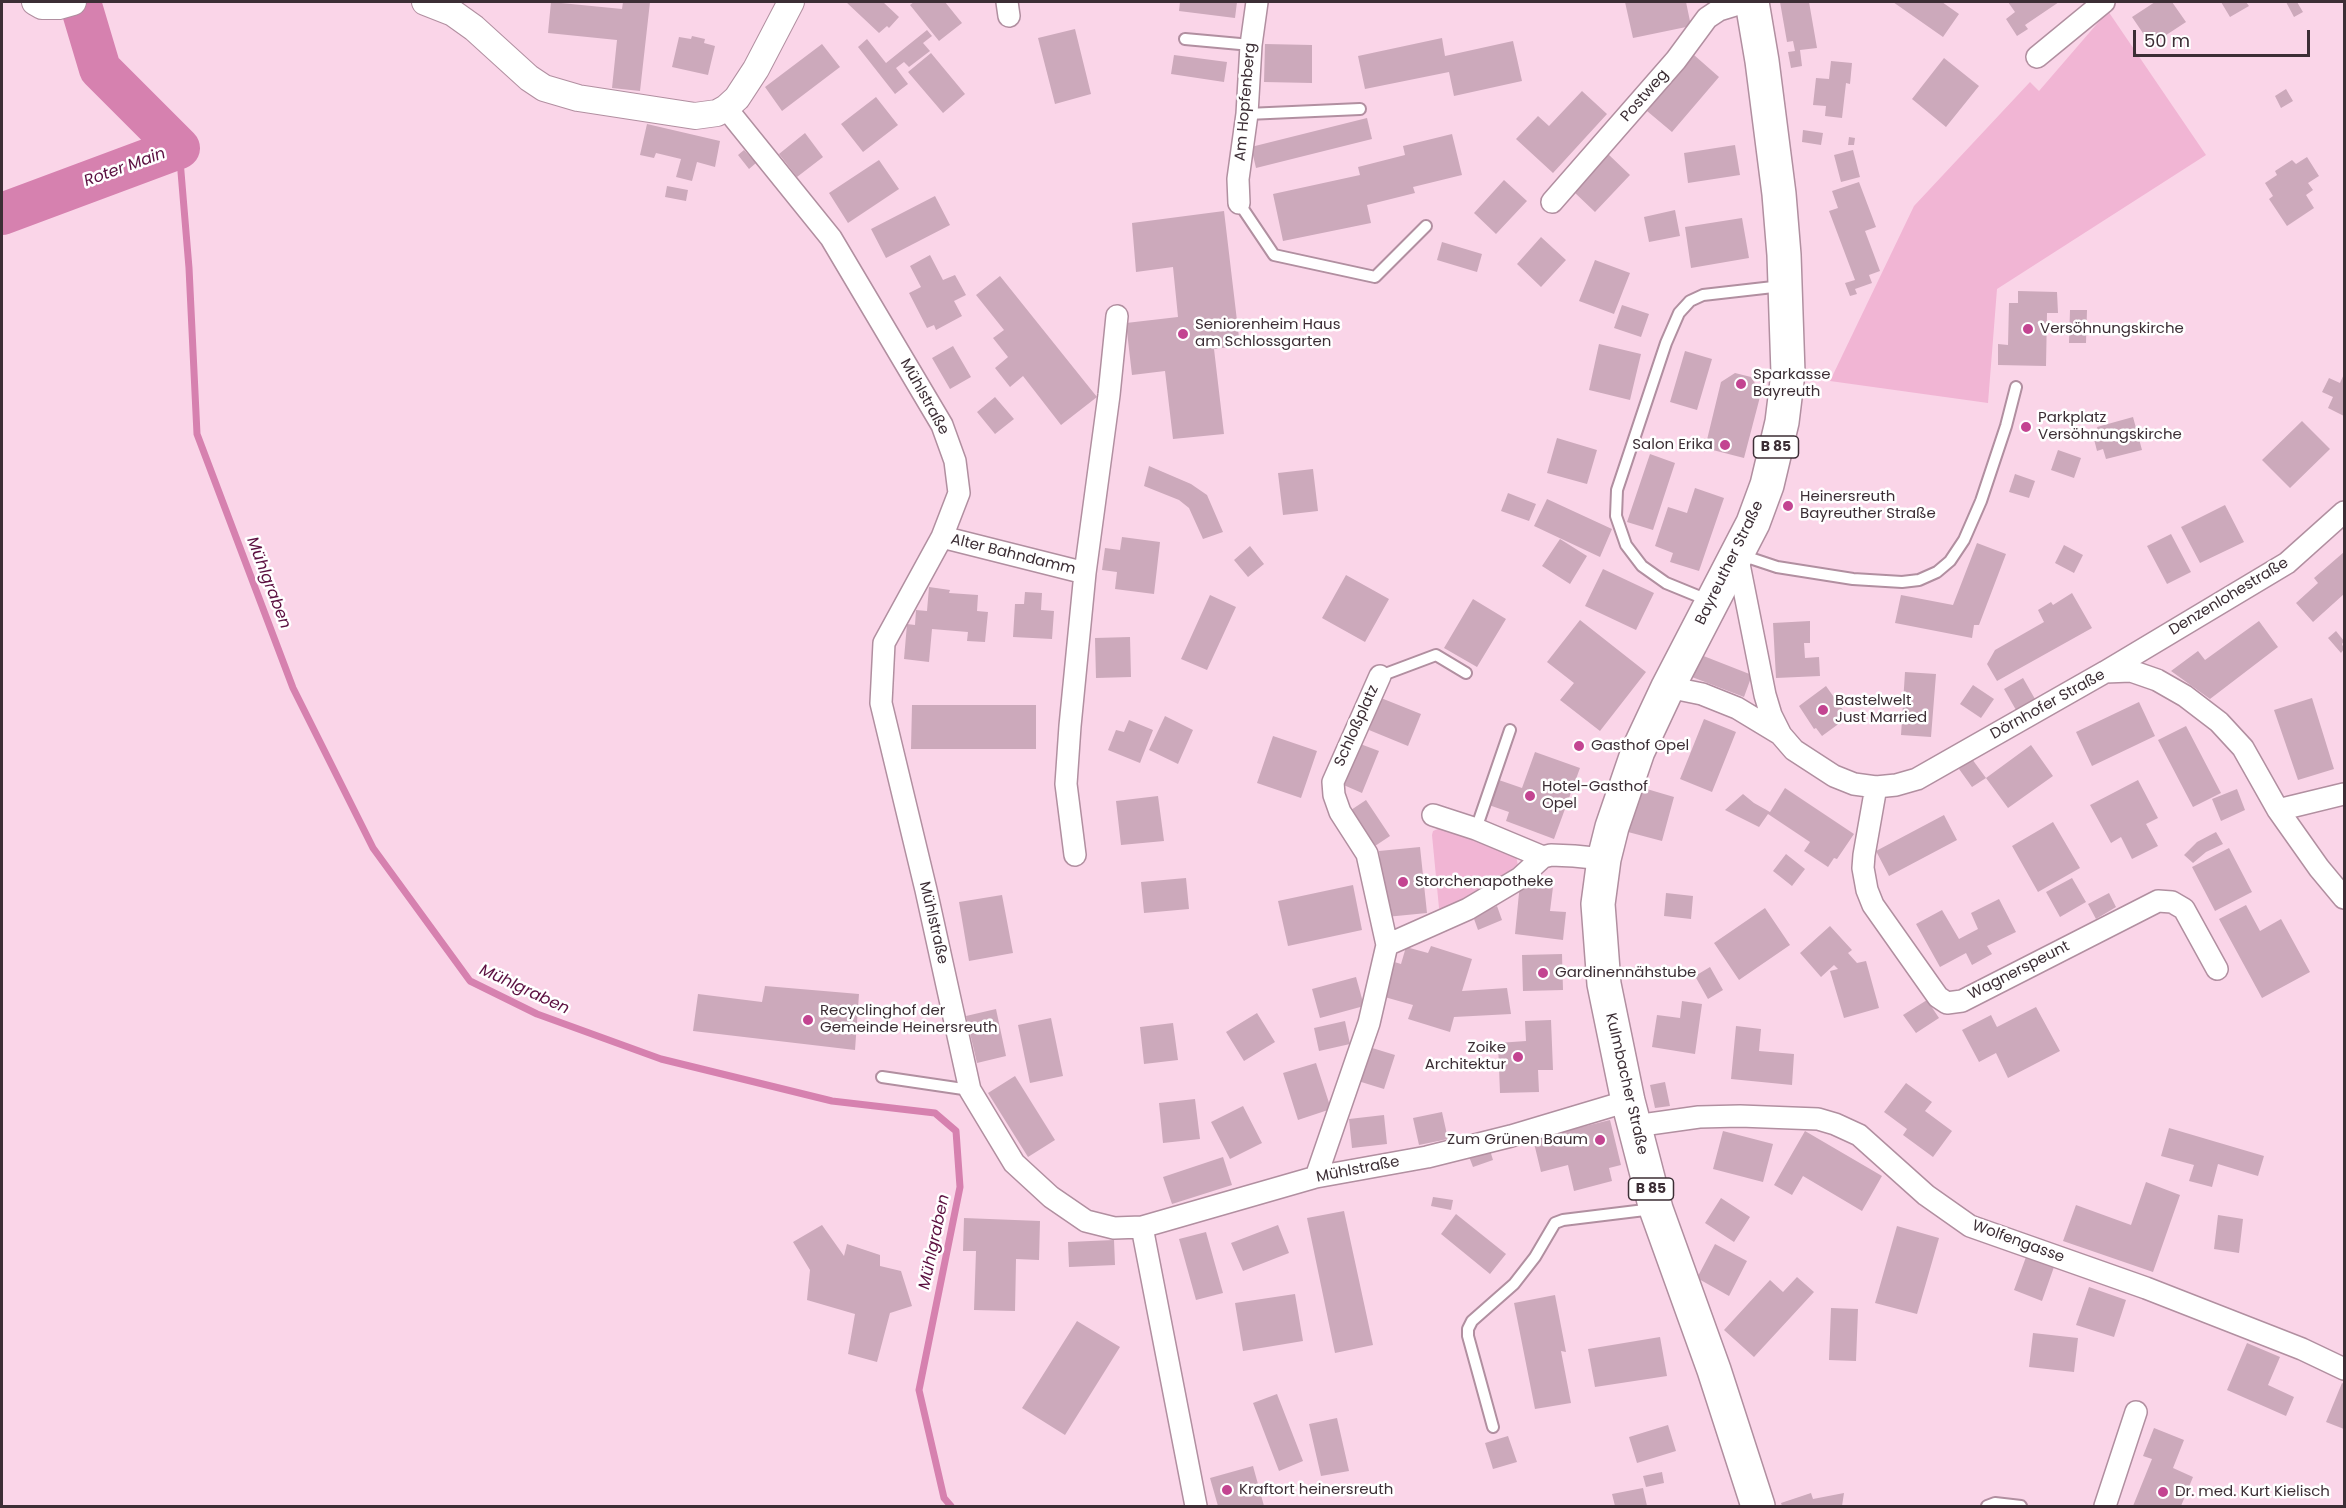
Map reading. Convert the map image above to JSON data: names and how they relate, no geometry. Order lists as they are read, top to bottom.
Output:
{
  "streets": {
    "main road": ["B 85", "Bayreuther Straße", "Kulmbacher Straße"],
    "street": [
      "Postweg",
      "Am Hopfenberg",
      "Mühlstraße",
      "Alter Bahndamm",
      "Denzenlohestraße",
      "Dörnhofer Straße",
      "Schloßplatz",
      "Wagnerspeunt",
      "Wolfengasse"
    ]
  },
  "crossings": [
    ["Mühlstraße", "Alter Bahndamm"],
    ["Mühlstraße", "Schloßplatz"],
    ["Mühlstraße", "Kulmbacher Straße"],
    ["Mühlstraße", "Wolfengasse"],
    ["Bayreuther Straße", "Dörnhofer Straße"],
    ["Bayreuther Straße", "Kulmbacher Straße"],
    ["Denzenlohestraße", "Dörnhofer Straße"],
    ["Dörnhofer Straße", "Wagnerspeunt"],
    ["Kulmbacher Straße", "Wolfengasse"]
  ],
  "water": ["Roter Main", "Mühlgraben"],
  "places": [
    "Versöhnungskirche",
    "Seniorenheim Haus am Schlossgarten",
    "Sparkasse Bayreuth",
    "Parkplatz Versöhnungskirche",
    "Salon Erika",
    "Heinersreuth Bayreuther Straße",
    "Bastelwelt Just Married",
    "Gasthof Opel",
    "Hotel-Gasthof Opel",
    "Storchenapotheke",
    "Gardinennähstube",
    "Recyclinghof der Gemeinde Heinersreuth",
    "Zoike Architektur",
    "Zum Grünen Baum",
    "Kraftort heinersreuth",
    "Dr. med. Kurt Kielisch"
  ],
  "scale_bar": "50 m"
}
